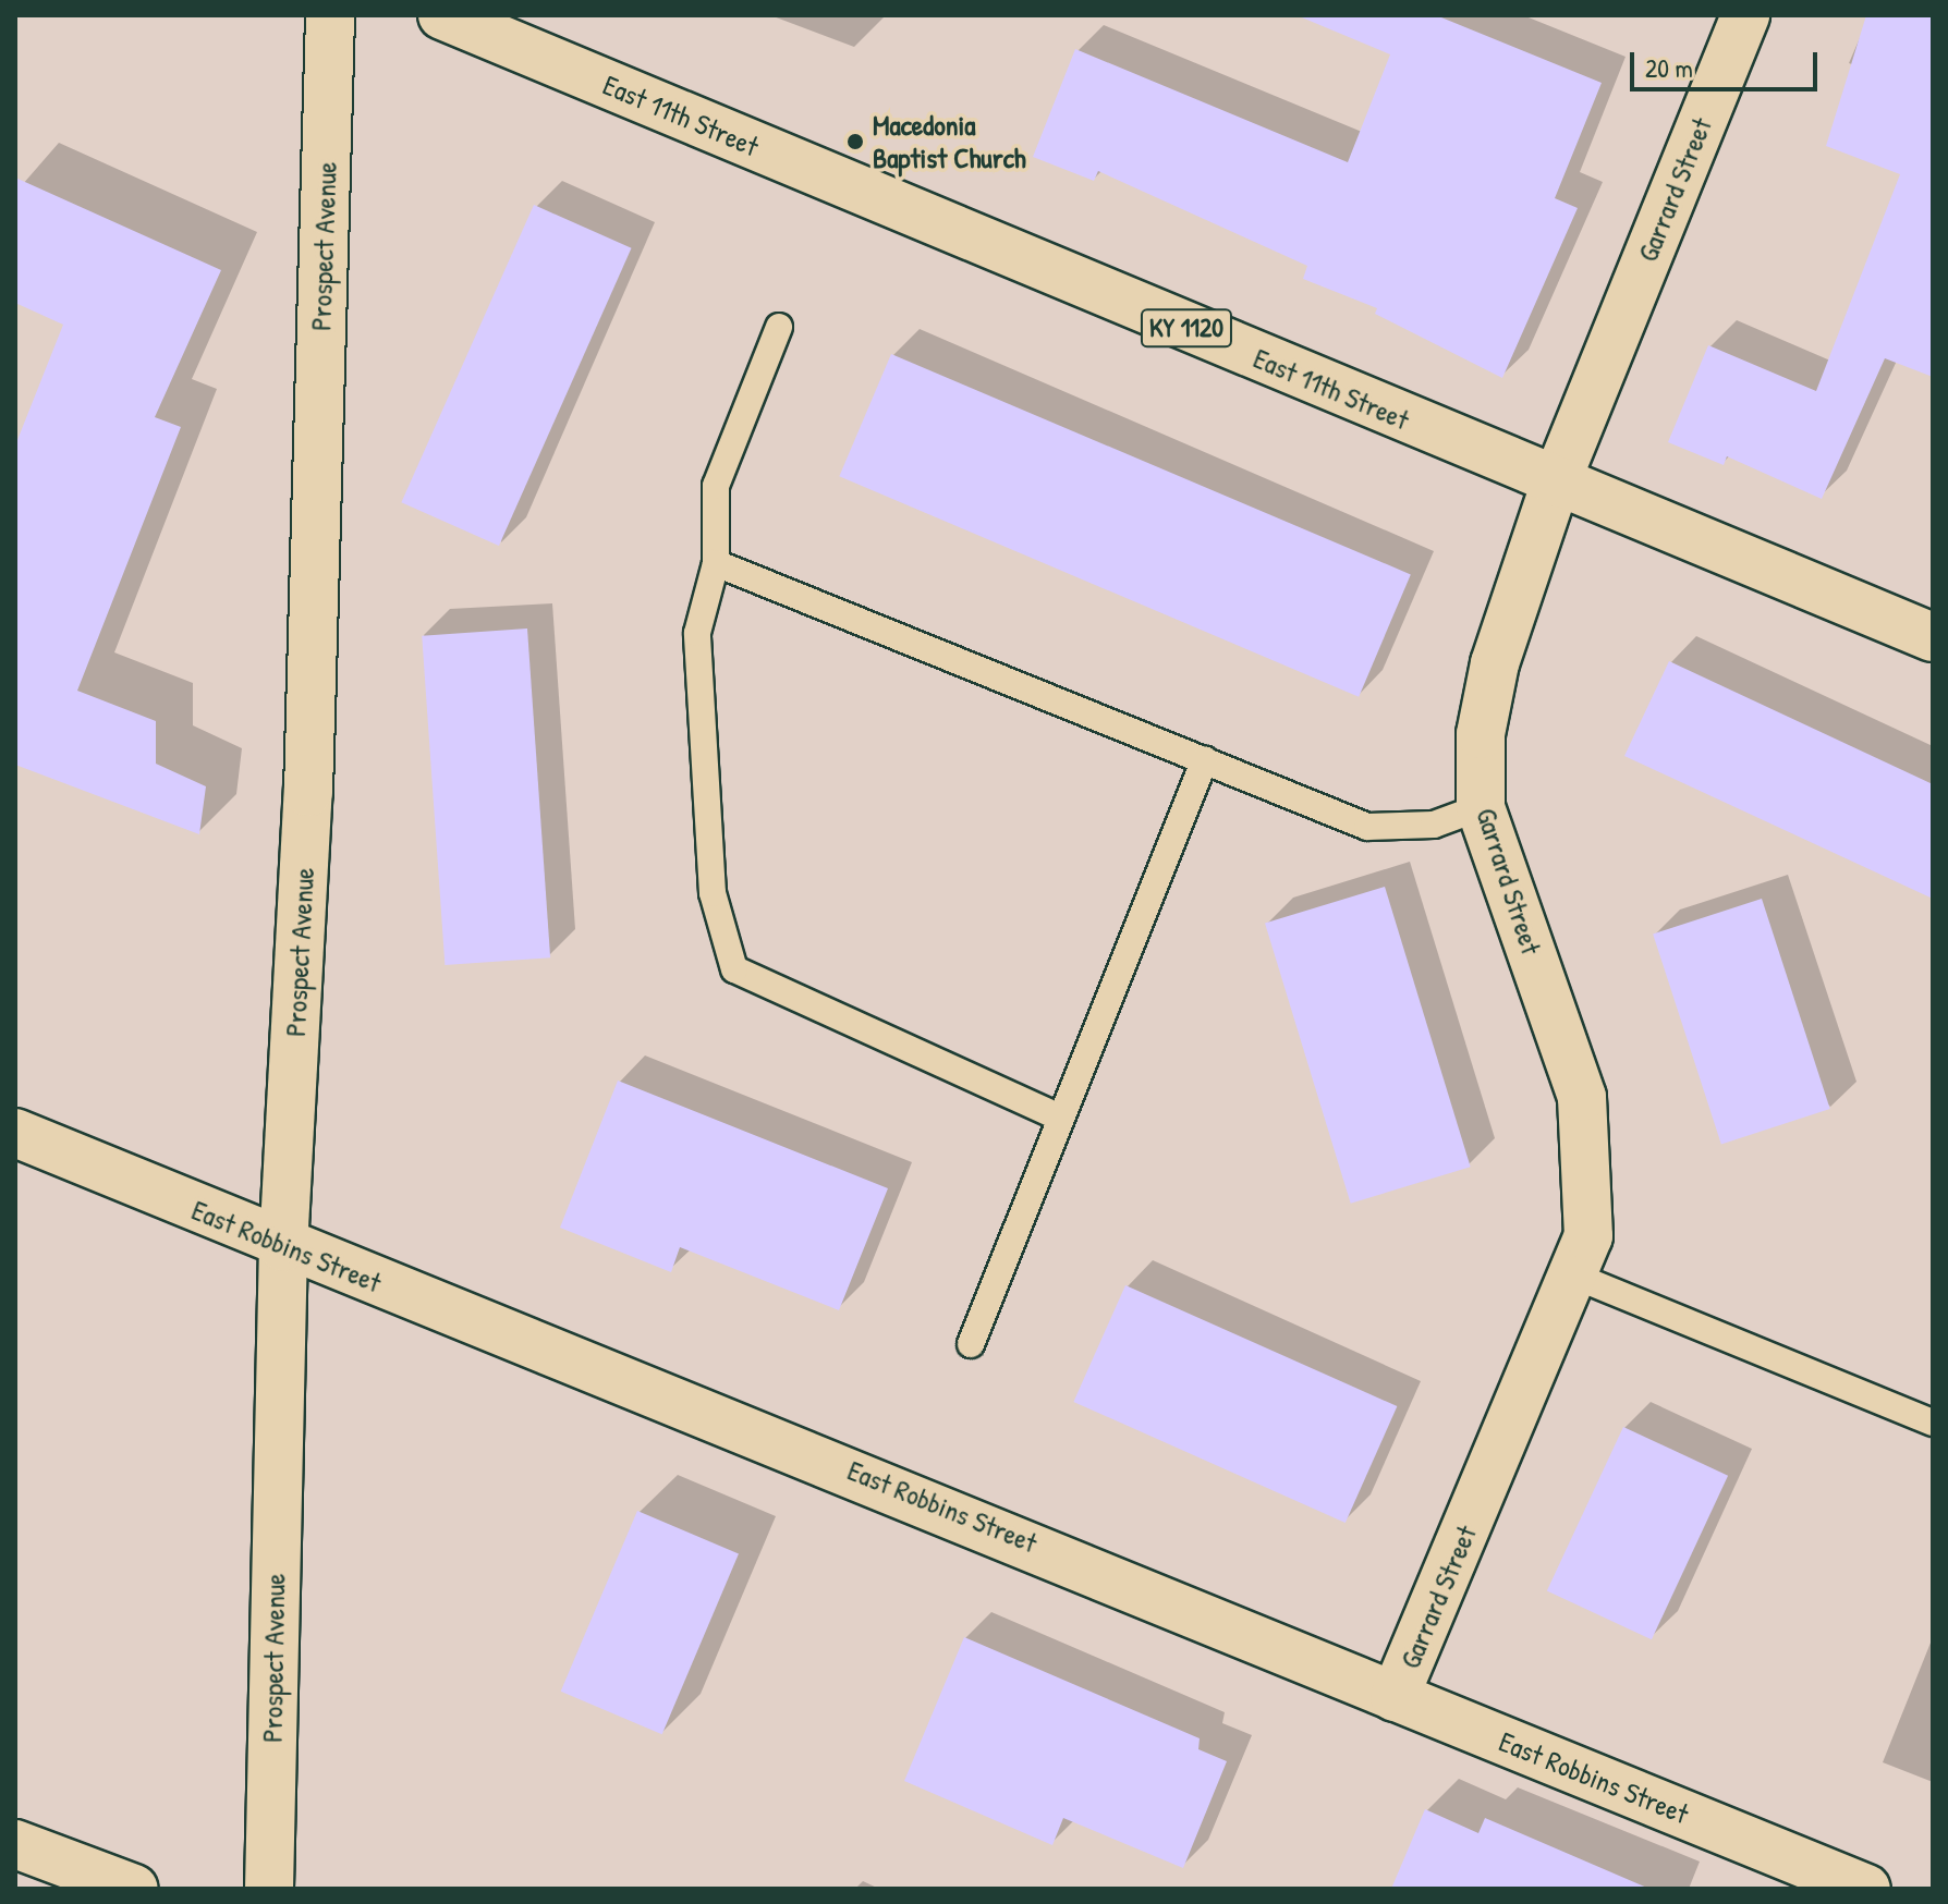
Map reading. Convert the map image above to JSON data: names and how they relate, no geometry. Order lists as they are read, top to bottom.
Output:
{
  "streets": {
    "street": [
      "East 11th Street",
      "Garrard Street",
      "Prospect Avenue",
      "KY 1120",
      "East Robbins Street"
    ]
  },
  "crossings": [
    ["East 11th Street", "Garrard Street"],
    ["Garrard Street", "East Robbins Street"],
    ["Prospect Avenue", "East Robbins Street"]
  ],
  "places": ["Macedonia Baptist Church"],
  "scale_bar": "20 m"
}
